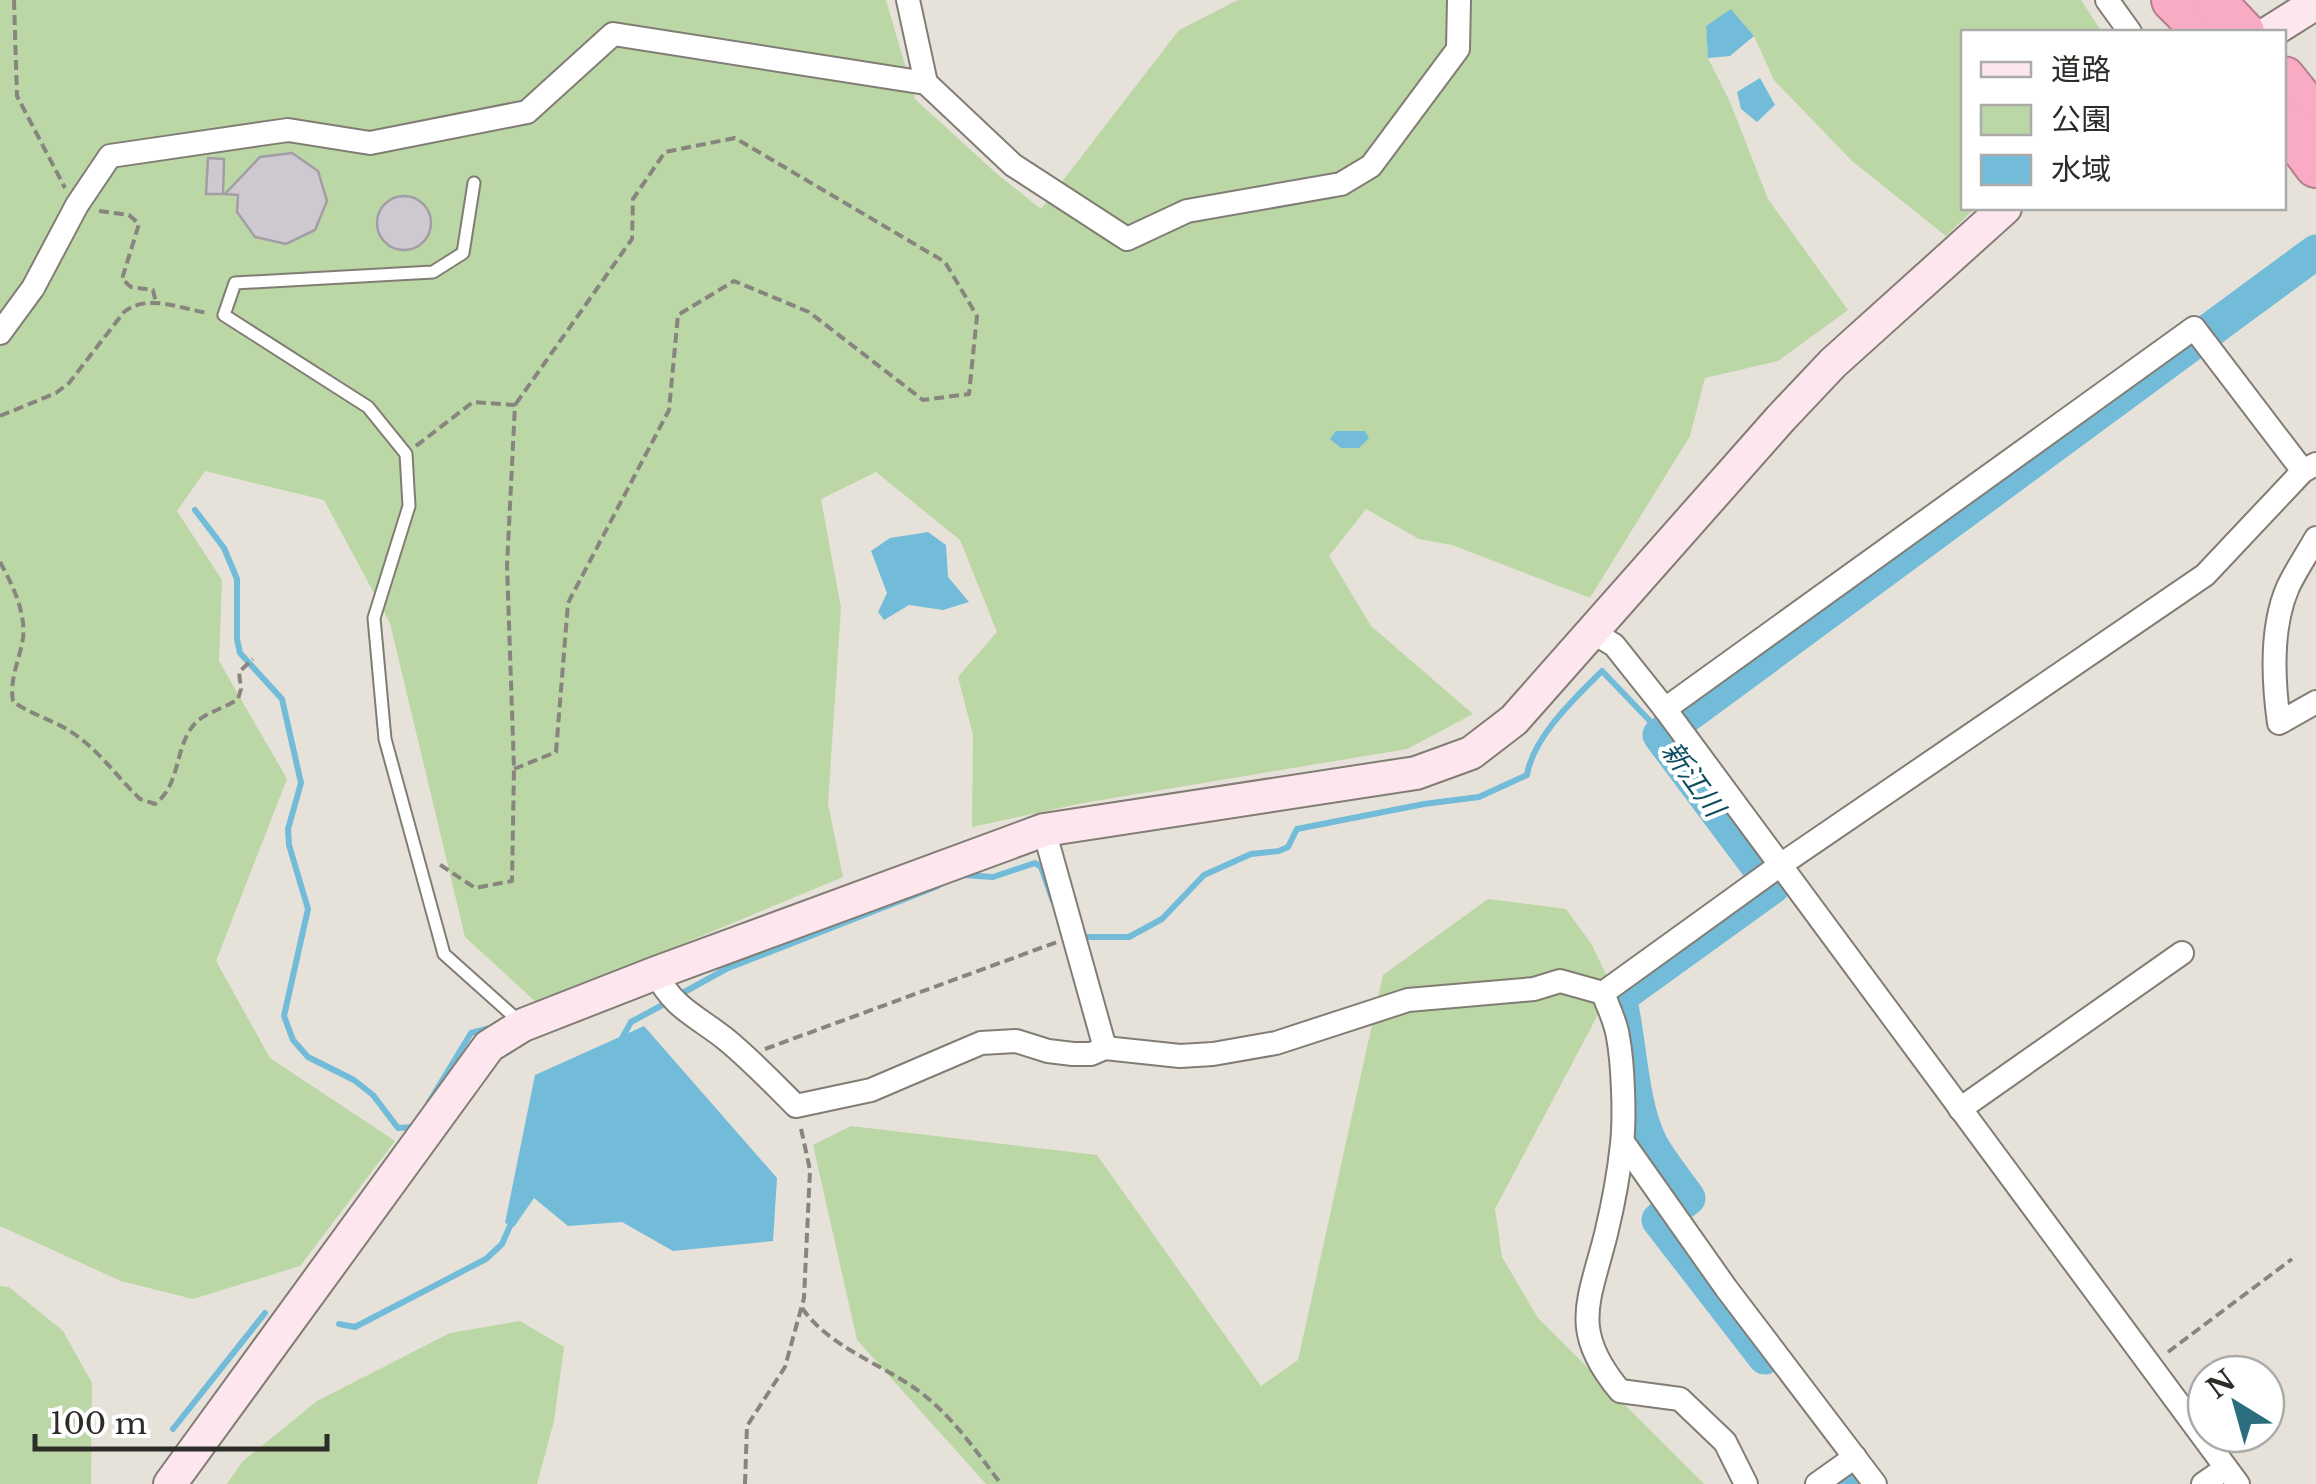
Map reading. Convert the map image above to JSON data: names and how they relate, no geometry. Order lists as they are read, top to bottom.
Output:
{
  "water": ["新江川"],
  "legend": ["道路", "公園", "水域"],
  "scale_bar": "100 m",
  "north": "top left"
}
